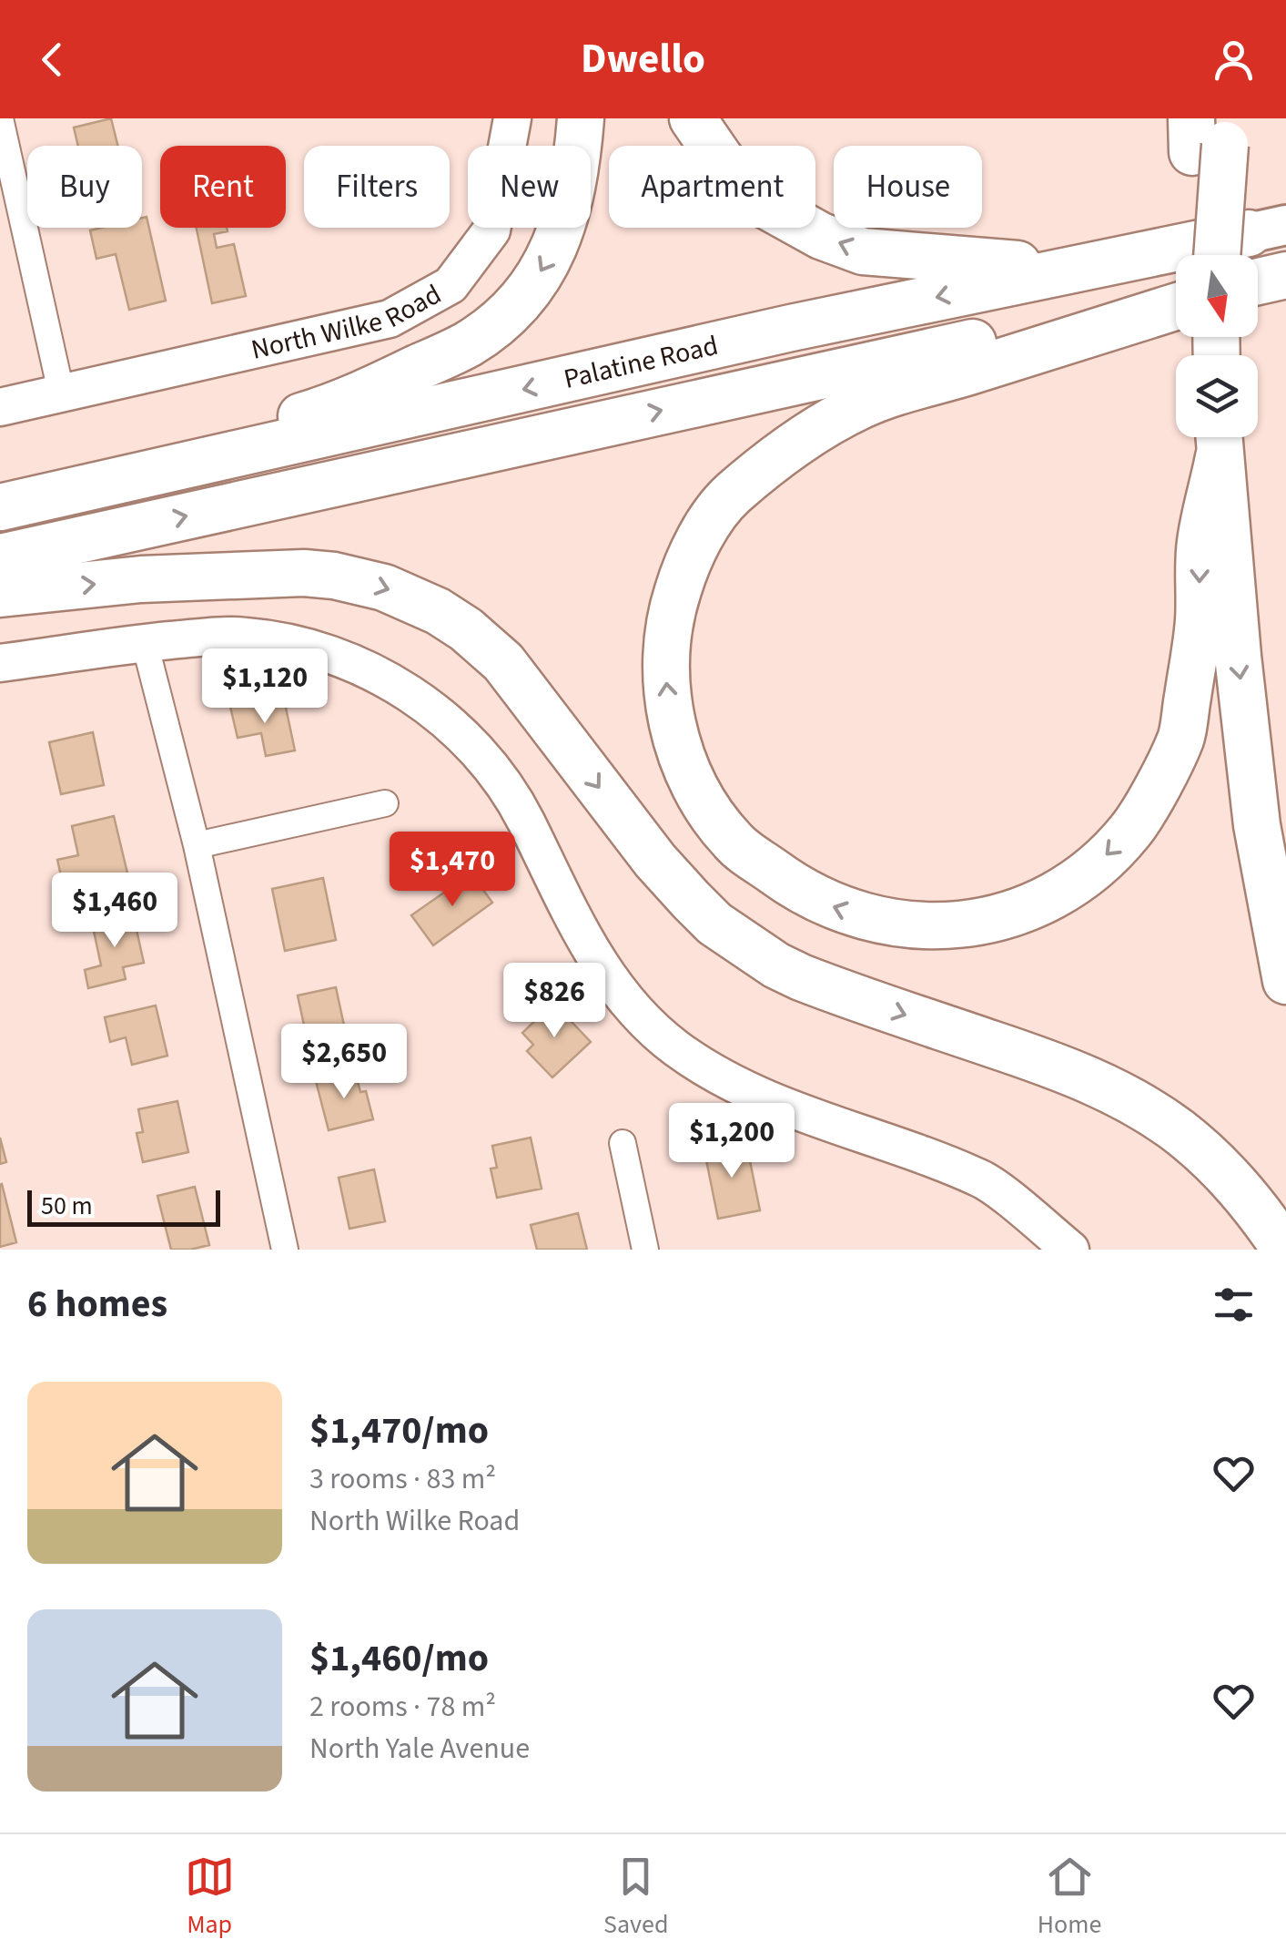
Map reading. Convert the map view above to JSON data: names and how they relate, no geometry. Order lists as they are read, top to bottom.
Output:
{
  "streets": {
    "highway": ["Palatine Road"],
    "street": ["North Wilke Road"]
  },
  "scale_bar": "50 m",
  "north": "bottom",
  "page": {
    "header": "Dwello",
    "chip": [
      "Buy",
      "Rent",
      "Filters",
      "New",
      "Apartment",
      "House"
    ],
    "price": [
      "$1,120",
      "$1,470",
      "$1,460",
      "$826",
      "$2,650",
      "$1,200"
    ],
    "scale": "50 m",
    "heading": "6 homes",
    "list": [
      {
        "name": "$1,470/mo",
        "note": "3 rooms · 83 m² · North Wilke Road"
      },
      {
        "name": "$1,460/mo",
        "note": "2 rooms · 78 m² · North Yale Avenue"
      }
    ],
    "tabs": ["Map", "Saved", "Home"]
  }
}
